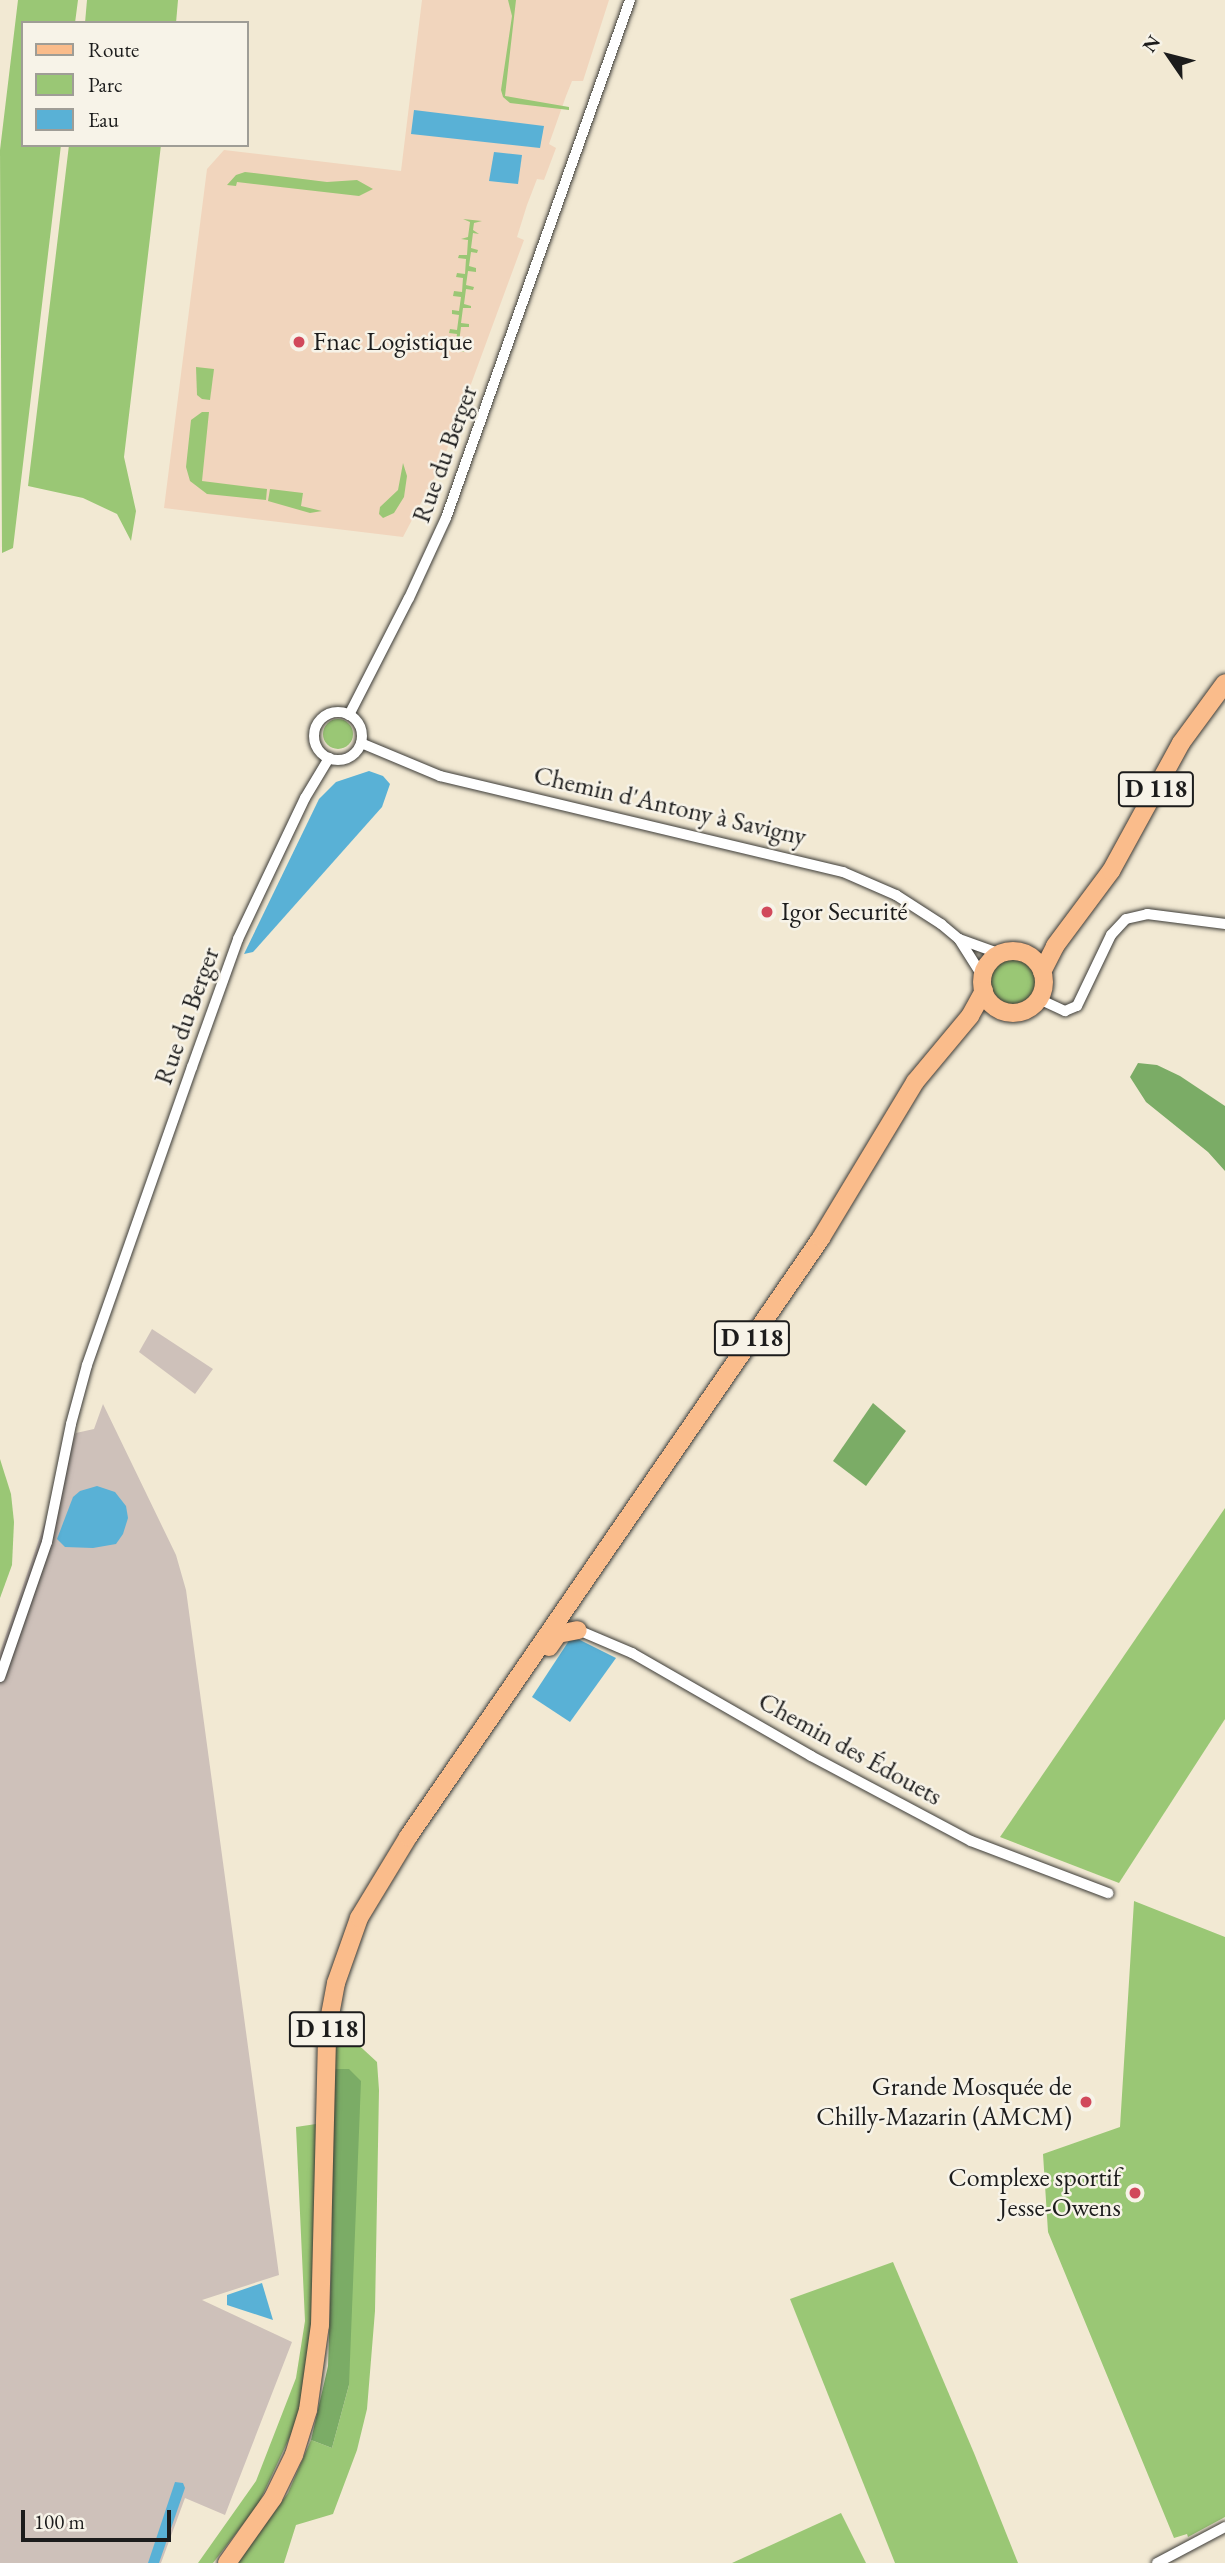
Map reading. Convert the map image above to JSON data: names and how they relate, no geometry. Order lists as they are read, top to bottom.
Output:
{
  "streets": {
    "main road": ["D 118"],
    "street": ["Rue du Berger", "Chemin d'Antony à Savigny", "Chemin des Édouets"]
  },
  "crossings": [
    ["Rue du Berger", "Chemin d'Antony à Savigny"]
  ],
  "places": [
    "Fnac Logistique",
    "Igor Securité",
    "Grande Mosquée de Chilly-Mazarin (AMCM)",
    "Complexe sportif Jesse-Owens"
  ],
  "legend": ["Route", "Parc", "Eau"],
  "scale_bar": "100 m",
  "north": "top left"
}
